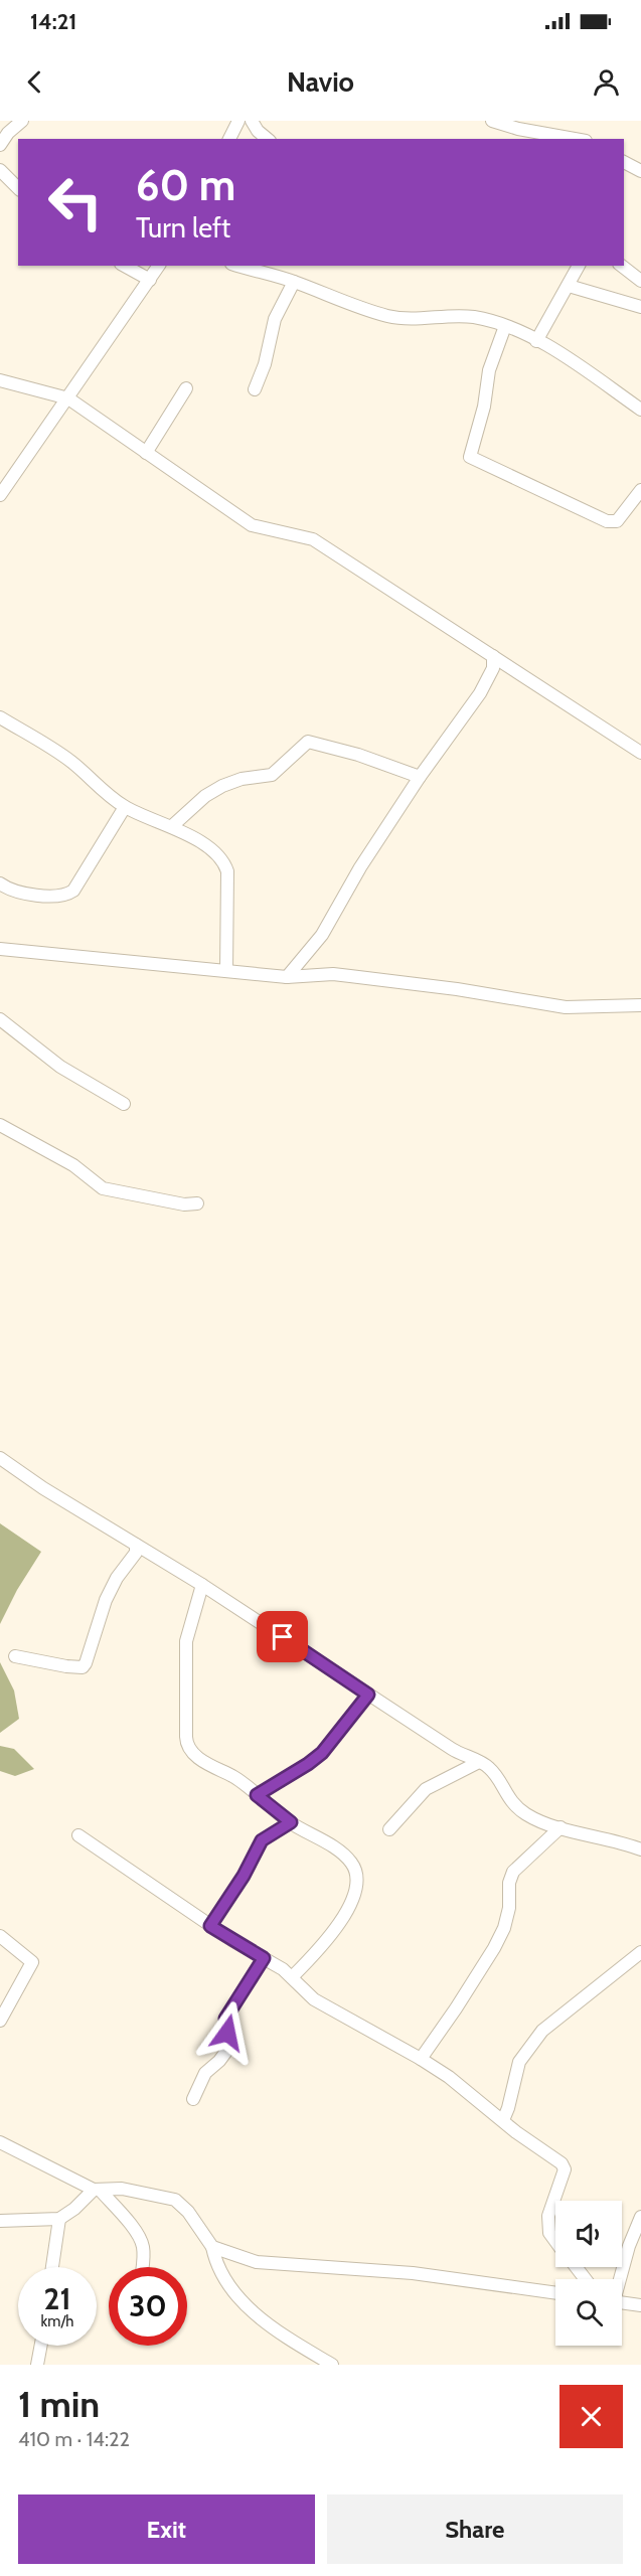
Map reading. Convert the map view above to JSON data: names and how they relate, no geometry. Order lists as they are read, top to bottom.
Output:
{
  "page": {
    "status": "14:21",
    "header": "Navio",
    "turn": ["60 m", "Turn left"],
    "speed": "21 km/h",
    "limit": "30",
    "heading": ["1 min", "410 m · 14:22"],
    "buttons": ["Exit", "Share"]
  }
}
